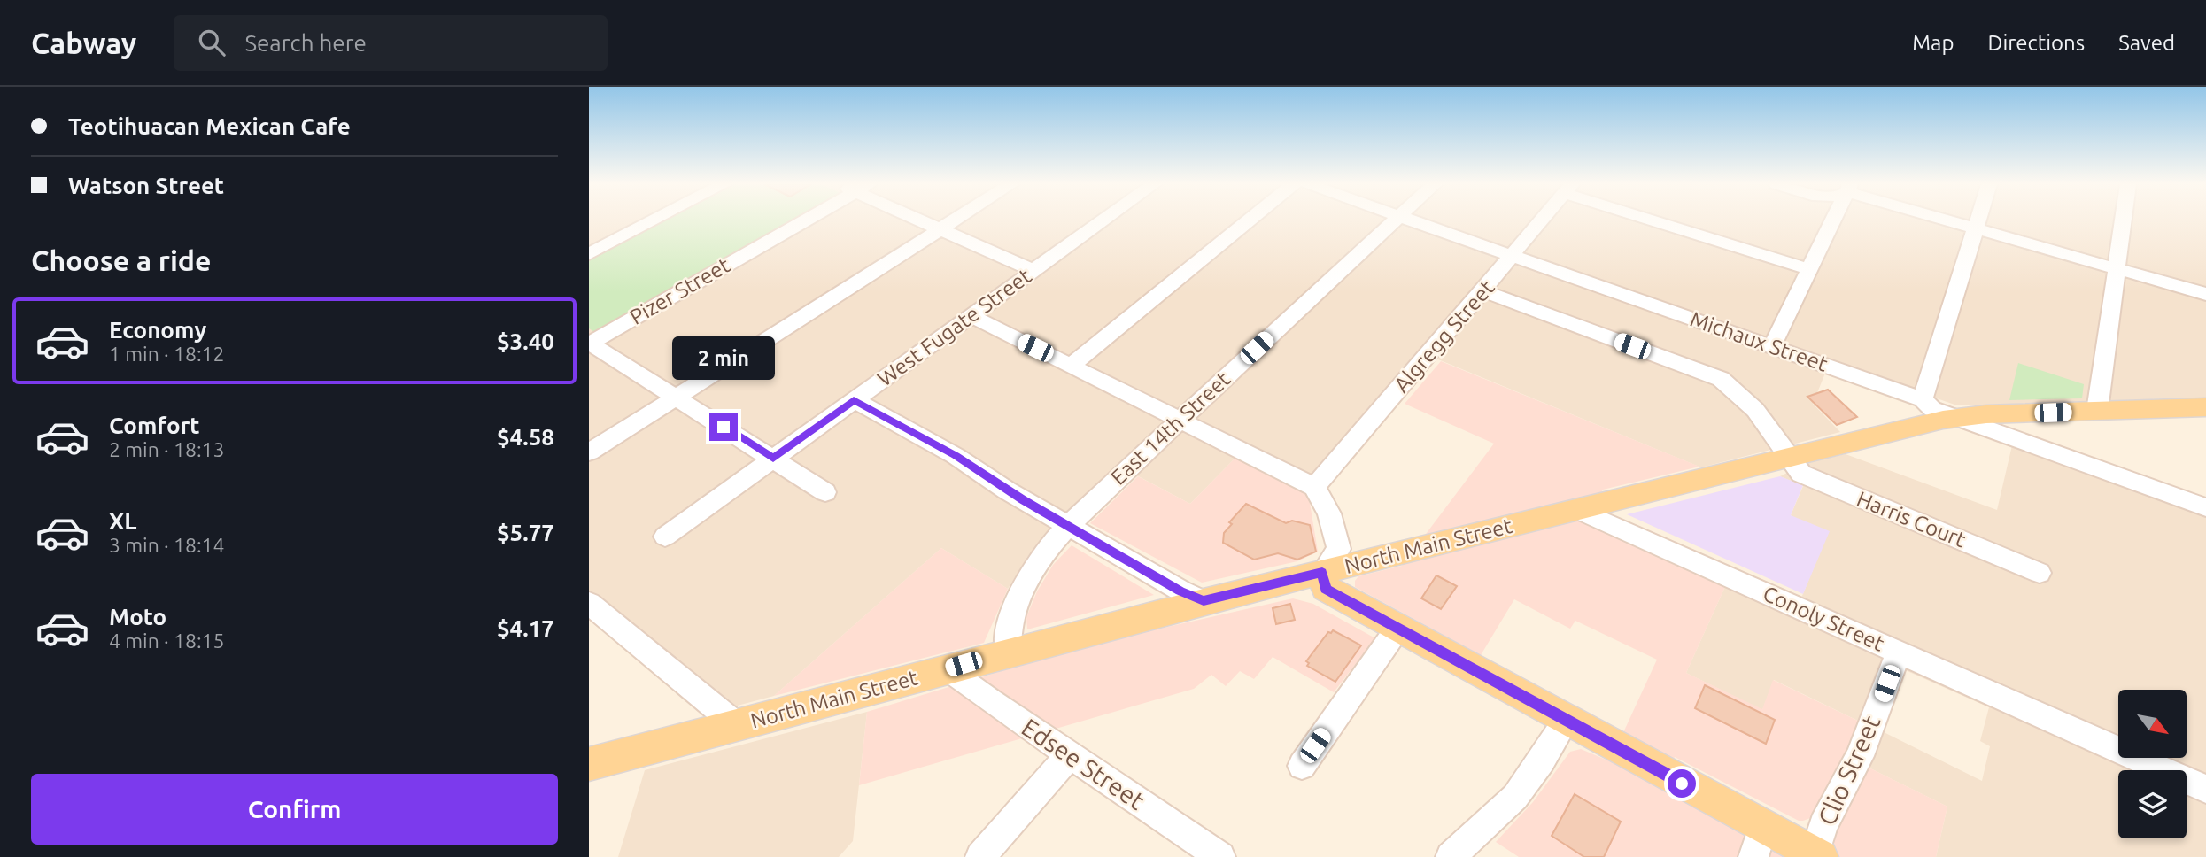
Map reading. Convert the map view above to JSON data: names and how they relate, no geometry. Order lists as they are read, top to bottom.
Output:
{
  "streets": {
    "main road": ["North Main Street"],
    "street": [
      "Pizer Street",
      "West Fugate Street",
      "Algregg Street",
      "Michaux Street",
      "East 14th Street",
      "Harris Court",
      "Conoly Street",
      "Edsee Street",
      "Clio Street"
    ]
  },
  "crossings": [
    ["Algregg Street", "Michaux Street"],
    ["Algregg Street", "Harris Court"],
    ["Michaux Street", "North Main Street"],
    ["East 14th Street", "North Main Street"],
    ["Harris Court", "North Main Street"],
    ["North Main Street", "Conoly Street"],
    ["North Main Street", "Edsee Street"],
    ["Conoly Street", "Clio Street"]
  ],
  "north": "bottom right",
  "page": {
    "header": "Cabway",
    "search": "Search here",
    "nav": ["Map", "Directions", "Saved"],
    "banner": ["Teotihuacan Mexican Cafe", "Watson Street"],
    "heading": "Choose a ride",
    "list": [
      {
        "name": "Economy",
        "note": "1 min · 18:12",
        "value": "$3.40"
      },
      {
        "name": "Comfort",
        "note": "2 min · 18:13",
        "value": "$4.58"
      },
      {
        "name": "XL",
        "note": "3 min · 18:14",
        "value": "$5.77"
      },
      {
        "name": "Moto",
        "note": "4 min · 18:15",
        "value": "$4.17"
      }
    ],
    "bubble": "2 min",
    "buttons": "Confirm"
  }
}
